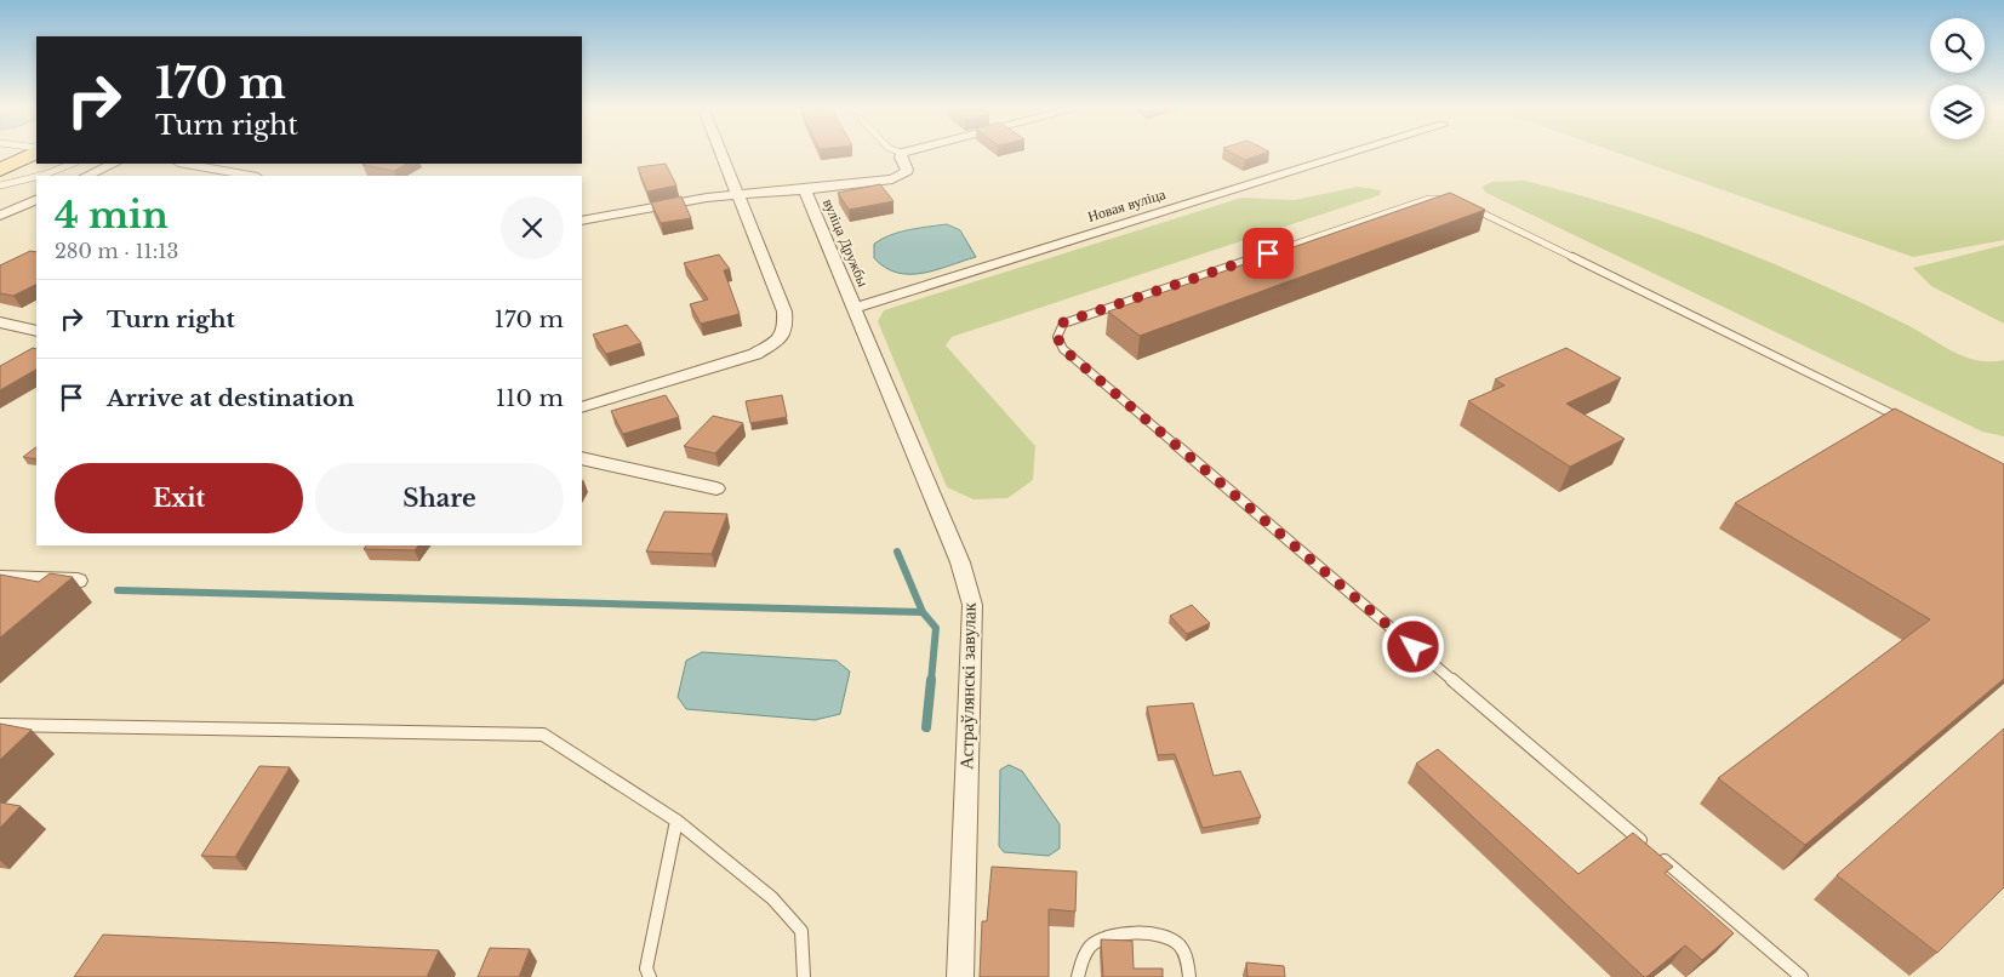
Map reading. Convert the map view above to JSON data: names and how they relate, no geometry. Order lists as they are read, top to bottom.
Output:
{
  "streets": {
    "street": ["Новая вуліца", "вуліца Дружбы", "Астраўлянскі завулак"]
  },
  "crossings": [
    ["Новая вуліца", "вуліца Дружбы"],
    ["Новая вуліца", "Астраўлянскі завулак"],
    ["вуліца Дружбы", "Астраўлянскі завулак"]
  ],
  "page": {
    "turn": ["170 m", "Turn right"],
    "heading": ["4 min", "280 m · 11:13"],
    "list": [
      {
        "name": "Turn right",
        "value": "170 m"
      },
      {
        "name": "Arrive at destination",
        "value": "110 m"
      }
    ],
    "buttons": ["Exit", "Share"]
  }
}
